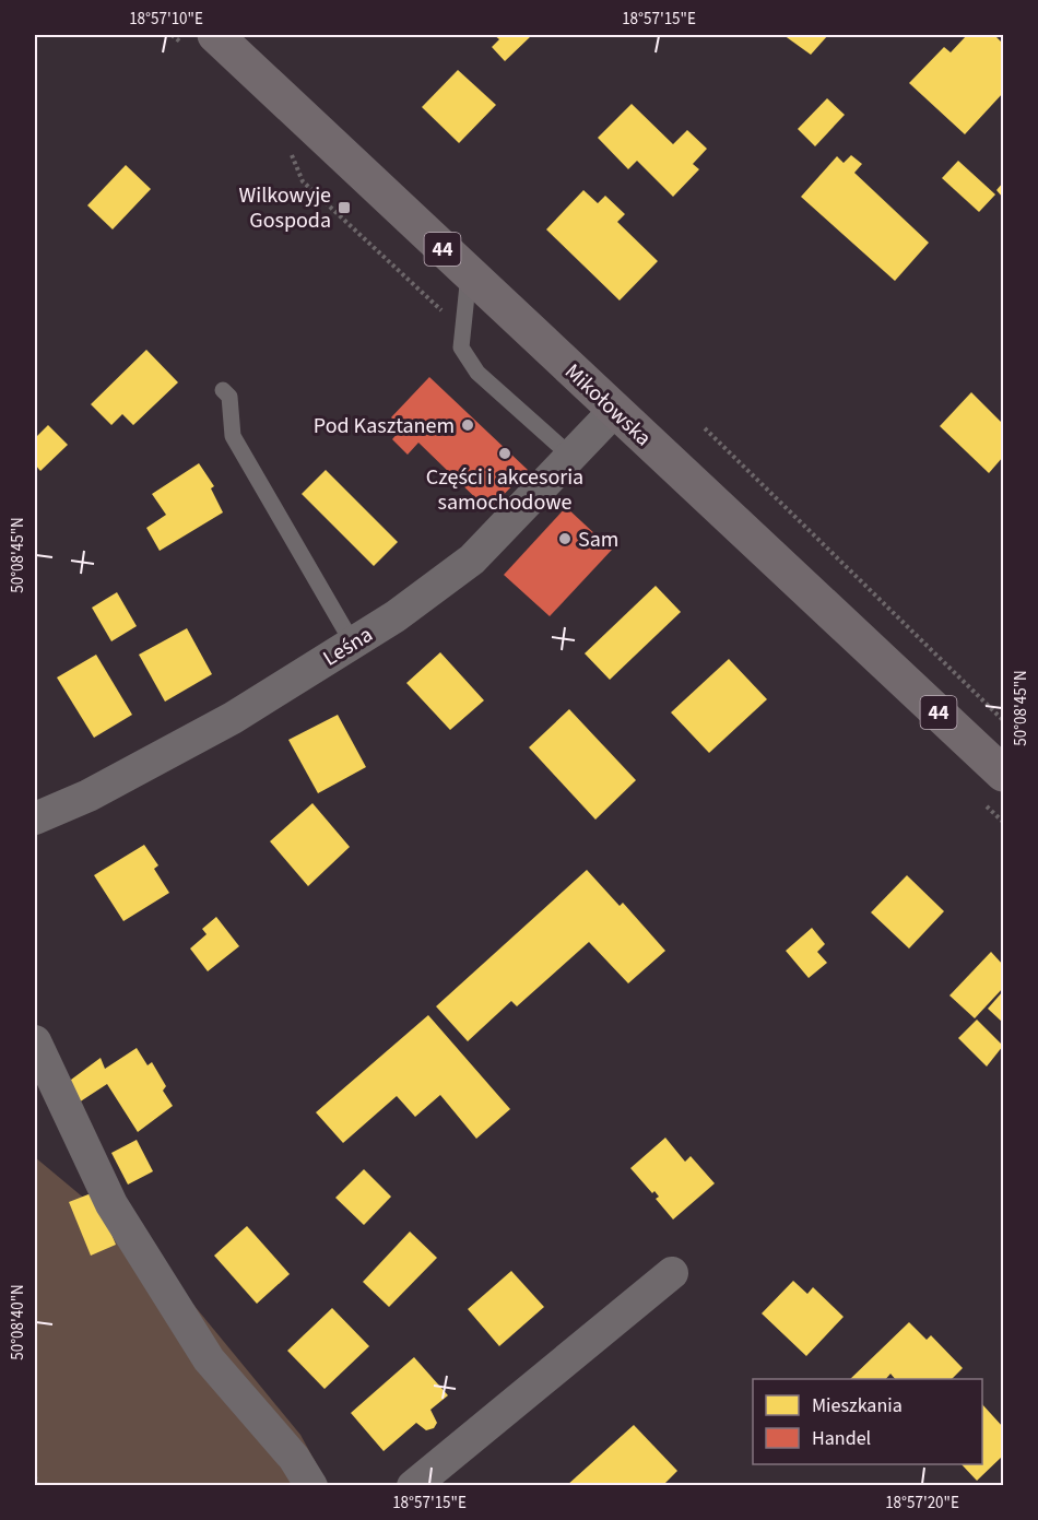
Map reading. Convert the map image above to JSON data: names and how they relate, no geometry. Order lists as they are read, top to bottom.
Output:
{
  "streets": {
    "main road": ["44", "Mikołowska"],
    "street": ["Leśna"]
  },
  "crossings": [
    ["Mikołowska", "Leśna"]
  ],
  "places": {
    "transit": ["Wilkowyje Gospoda"],
    "other": ["Pod Kasztanem", "Części i akcesoria samochodowe", "Sam"]
  },
  "legend": ["Mieszkania", "Handel"],
  "coordinates": [
    "18°57'10\"E",
    "18°57'15\"E",
    "50°08'45\"N",
    "50°08'40\"N",
    "18°57'20\"E"
  ]
}
